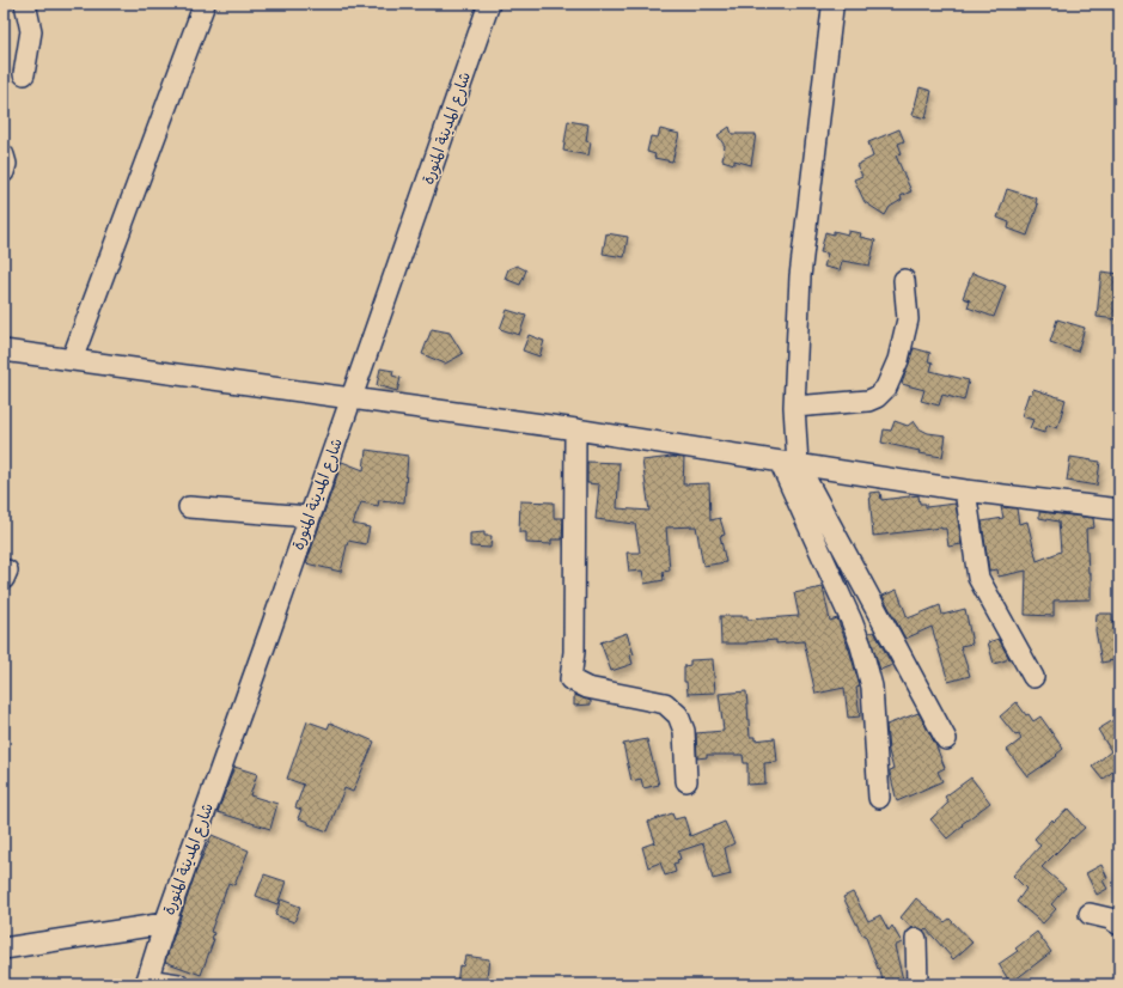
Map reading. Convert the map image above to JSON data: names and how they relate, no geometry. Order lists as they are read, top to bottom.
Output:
{
  "streets": {
    "street": ["شارع المدينة المنورة"]
  }
}
